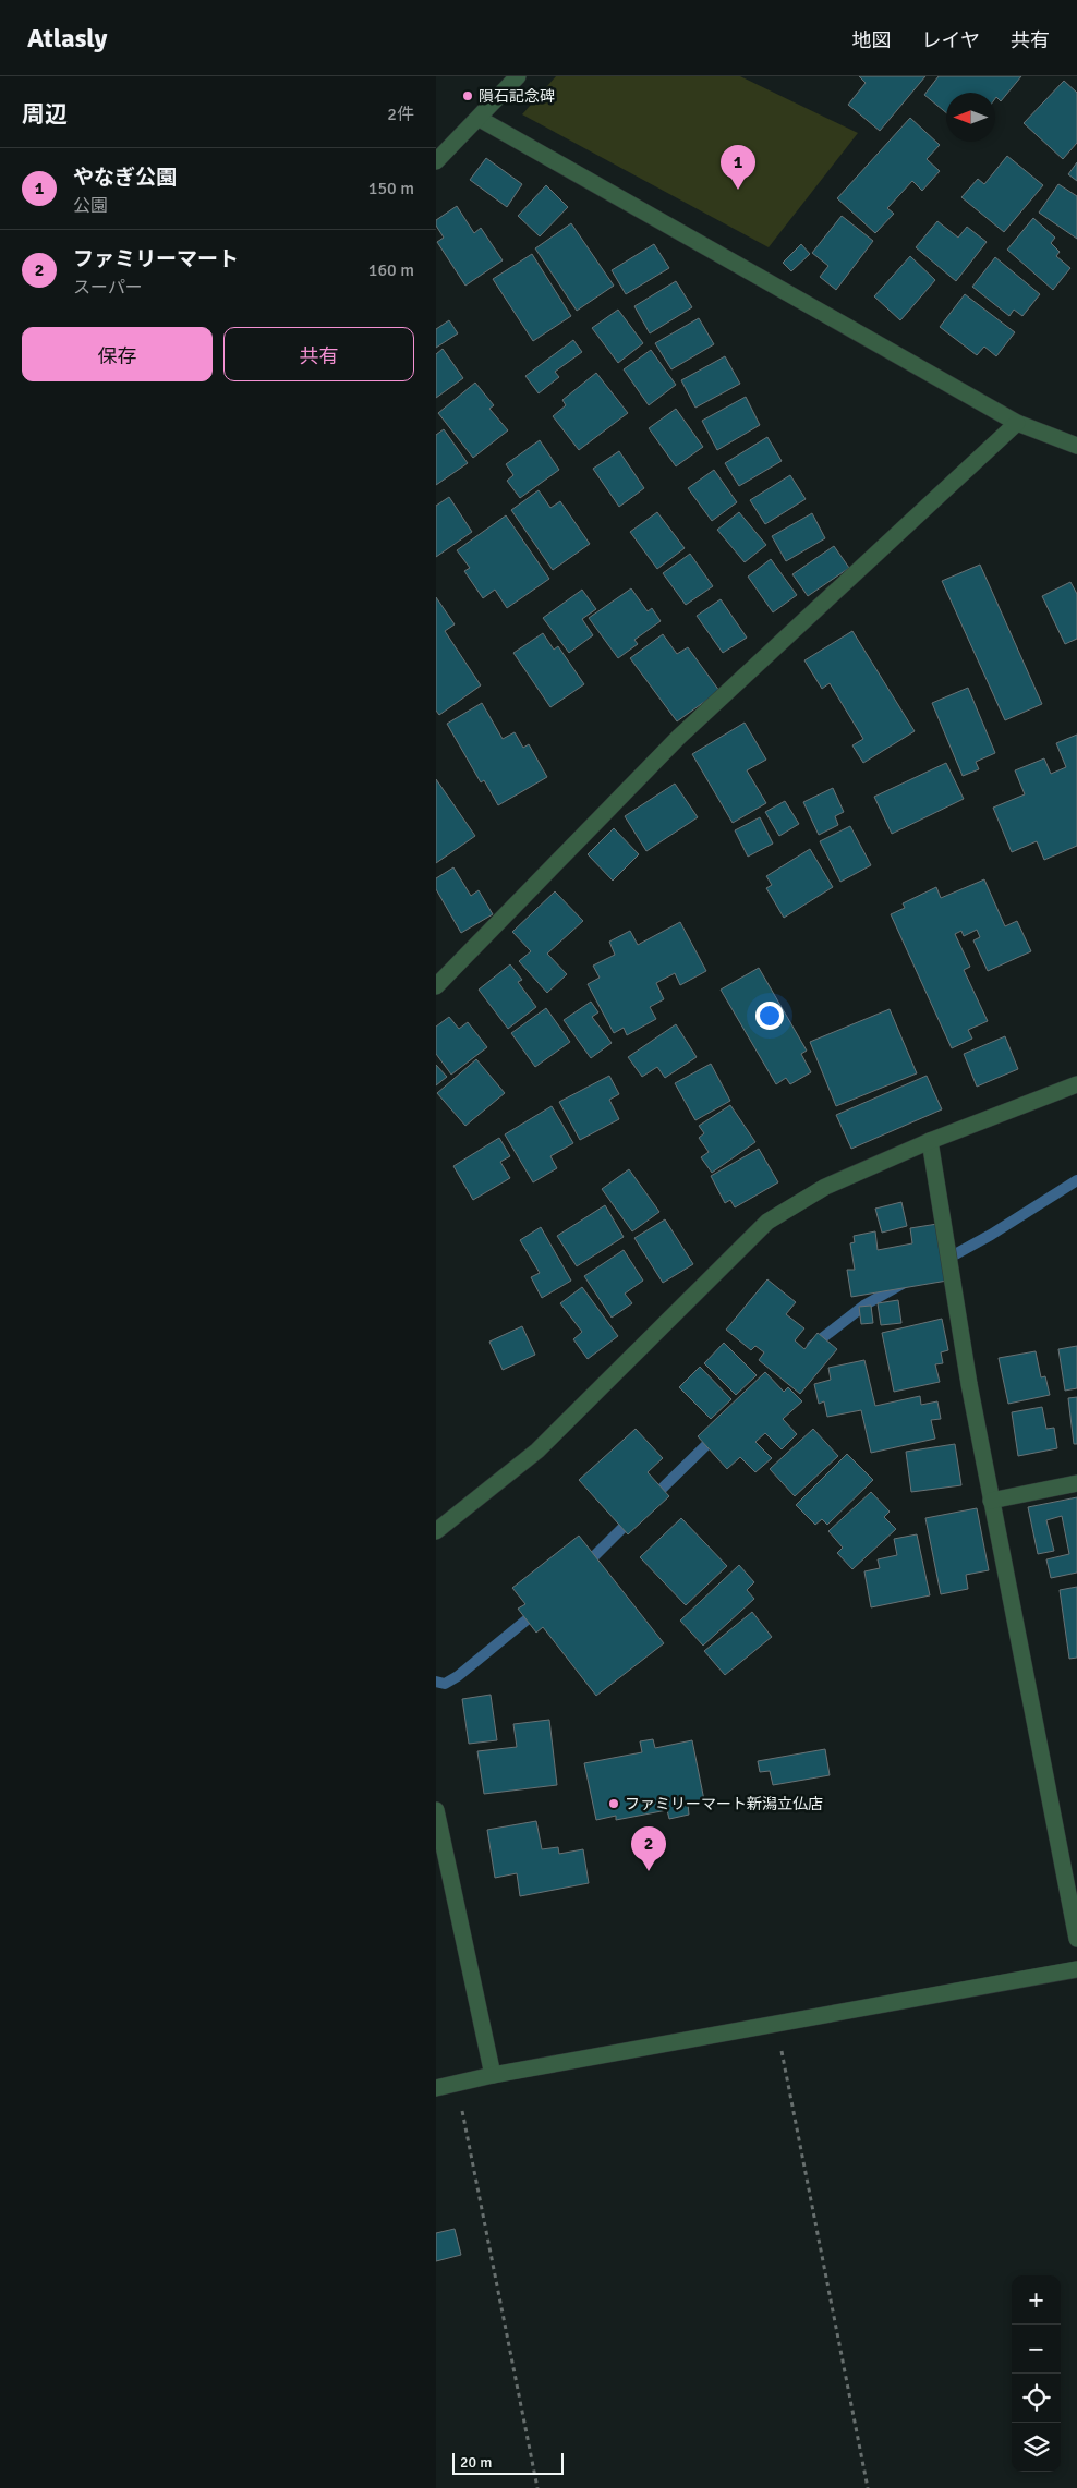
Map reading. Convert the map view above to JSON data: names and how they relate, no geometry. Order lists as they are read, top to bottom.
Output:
{
  "places": ["隕石記念碑", "ファミリーマート新潟立仏店"],
  "scale_bar": "20 m",
  "north": "left",
  "page": {
    "header": "Atlasly",
    "nav": ["地図", "レイヤ", "共有"],
    "heading": ["周辺", "2件"],
    "pins": ["1", "2"],
    "list": [
      {
        "mark": "1",
        "name": "やなぎ公園",
        "note": "公園",
        "value": "150 m"
      },
      {
        "mark": "2",
        "name": "ファミリーマート",
        "note": "スーパー",
        "value": "160 m"
      }
    ],
    "buttons": ["保存", "共有"],
    "map_buttons": ["+", "−"],
    "scale": "20 m"
  }
}
